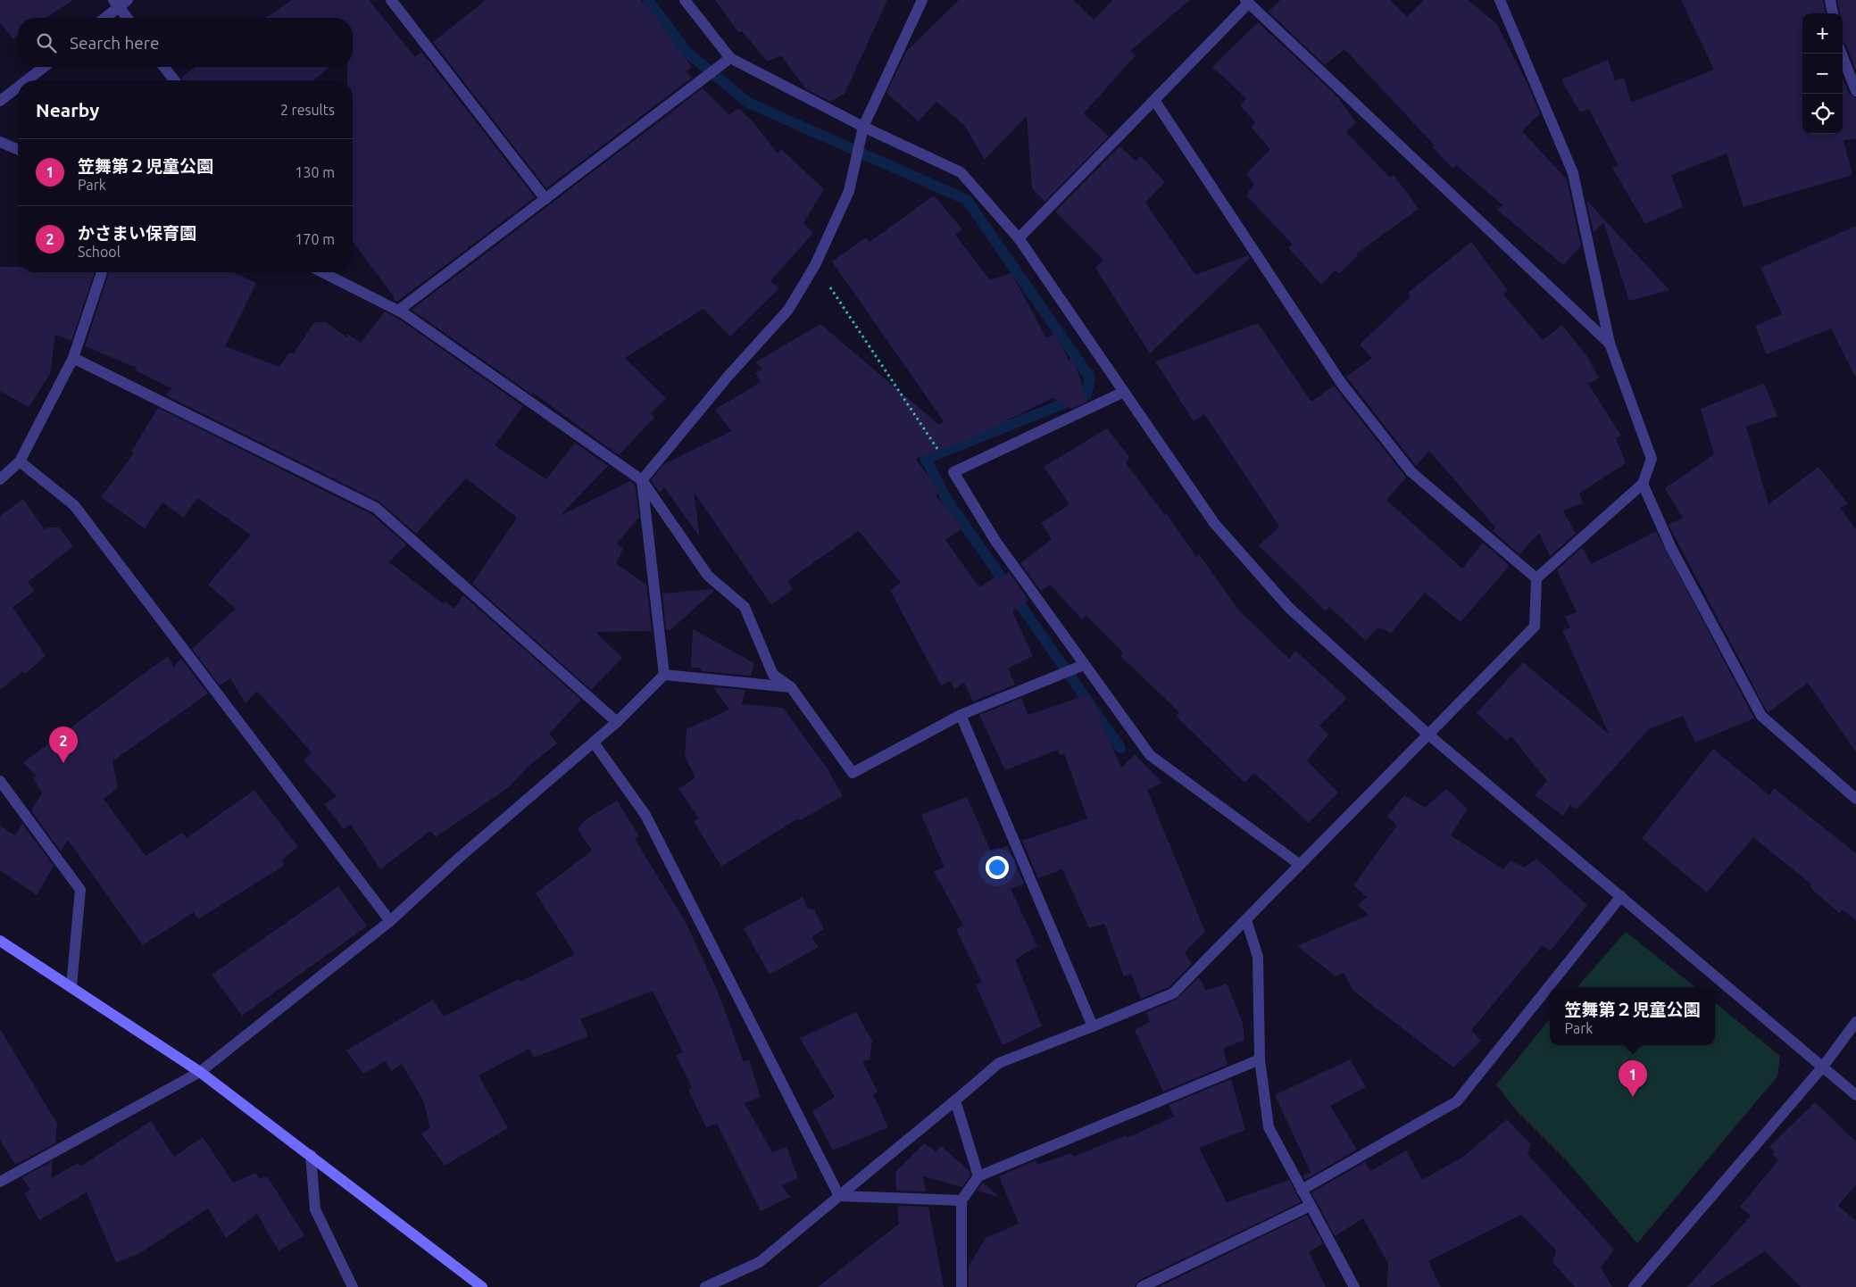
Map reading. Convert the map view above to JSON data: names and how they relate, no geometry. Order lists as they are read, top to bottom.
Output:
{
  "page": {
    "map_buttons": ["+", "−"],
    "search": "Search here",
    "heading": ["Nearby", "2 results"],
    "list": [
      {
        "mark": "1",
        "name": "笠舞第２児童公園",
        "note": "Park",
        "value": "130 m"
      },
      {
        "mark": "2",
        "name": "かさまい保育園",
        "note": "School",
        "value": "170 m"
      }
    ],
    "pins": ["2", "1"],
    "popup": ["笠舞第２児童公園", "Park"]
  }
}
